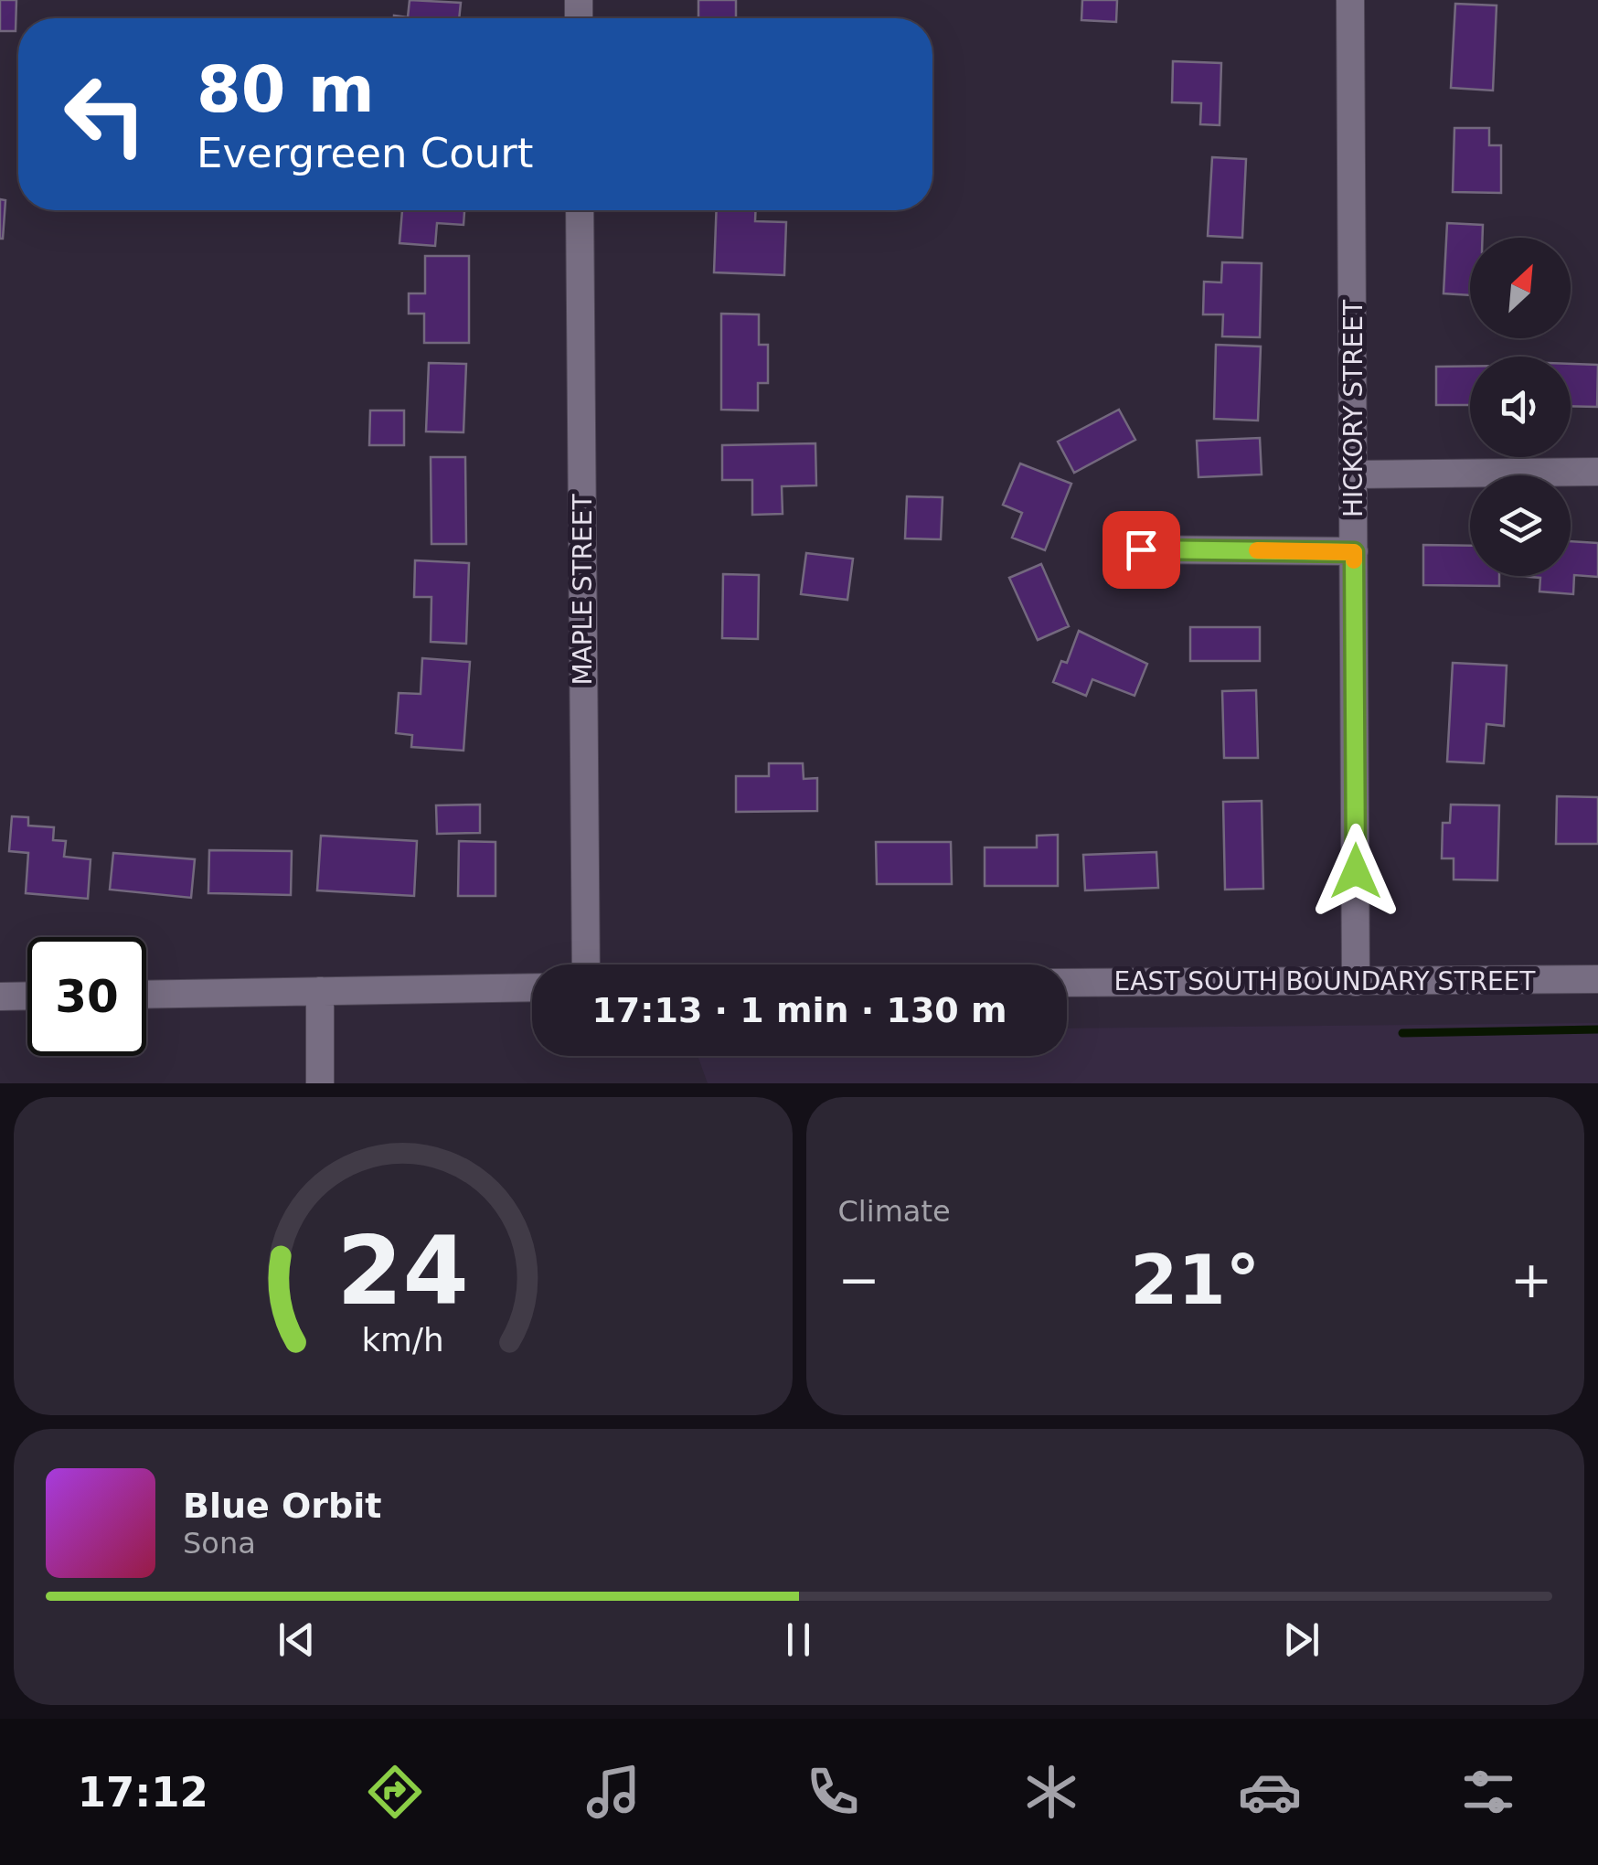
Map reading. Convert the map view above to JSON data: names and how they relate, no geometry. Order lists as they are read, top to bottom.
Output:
{
  "streets": {
    "street": ["HICKORY STREET", "MAPLE STREET", "EAST SOUTH BOUNDARY STREET"]
  },
  "crossings": [
    ["HICKORY STREET", "EAST SOUTH BOUNDARY STREET"]
  ],
  "north": "top right",
  "page": {
    "turn": ["80 m", "Evergreen Court"],
    "limit": "30",
    "trip": "17:13 · 1 min · 130 m",
    "tile": "Climate",
    "heat": ["−", "21°", "+"],
    "song": ["Blue Orbit", "Sona"],
    "tabs": "17:12",
    "gauge": ["24", "km/h"]
  }
}
